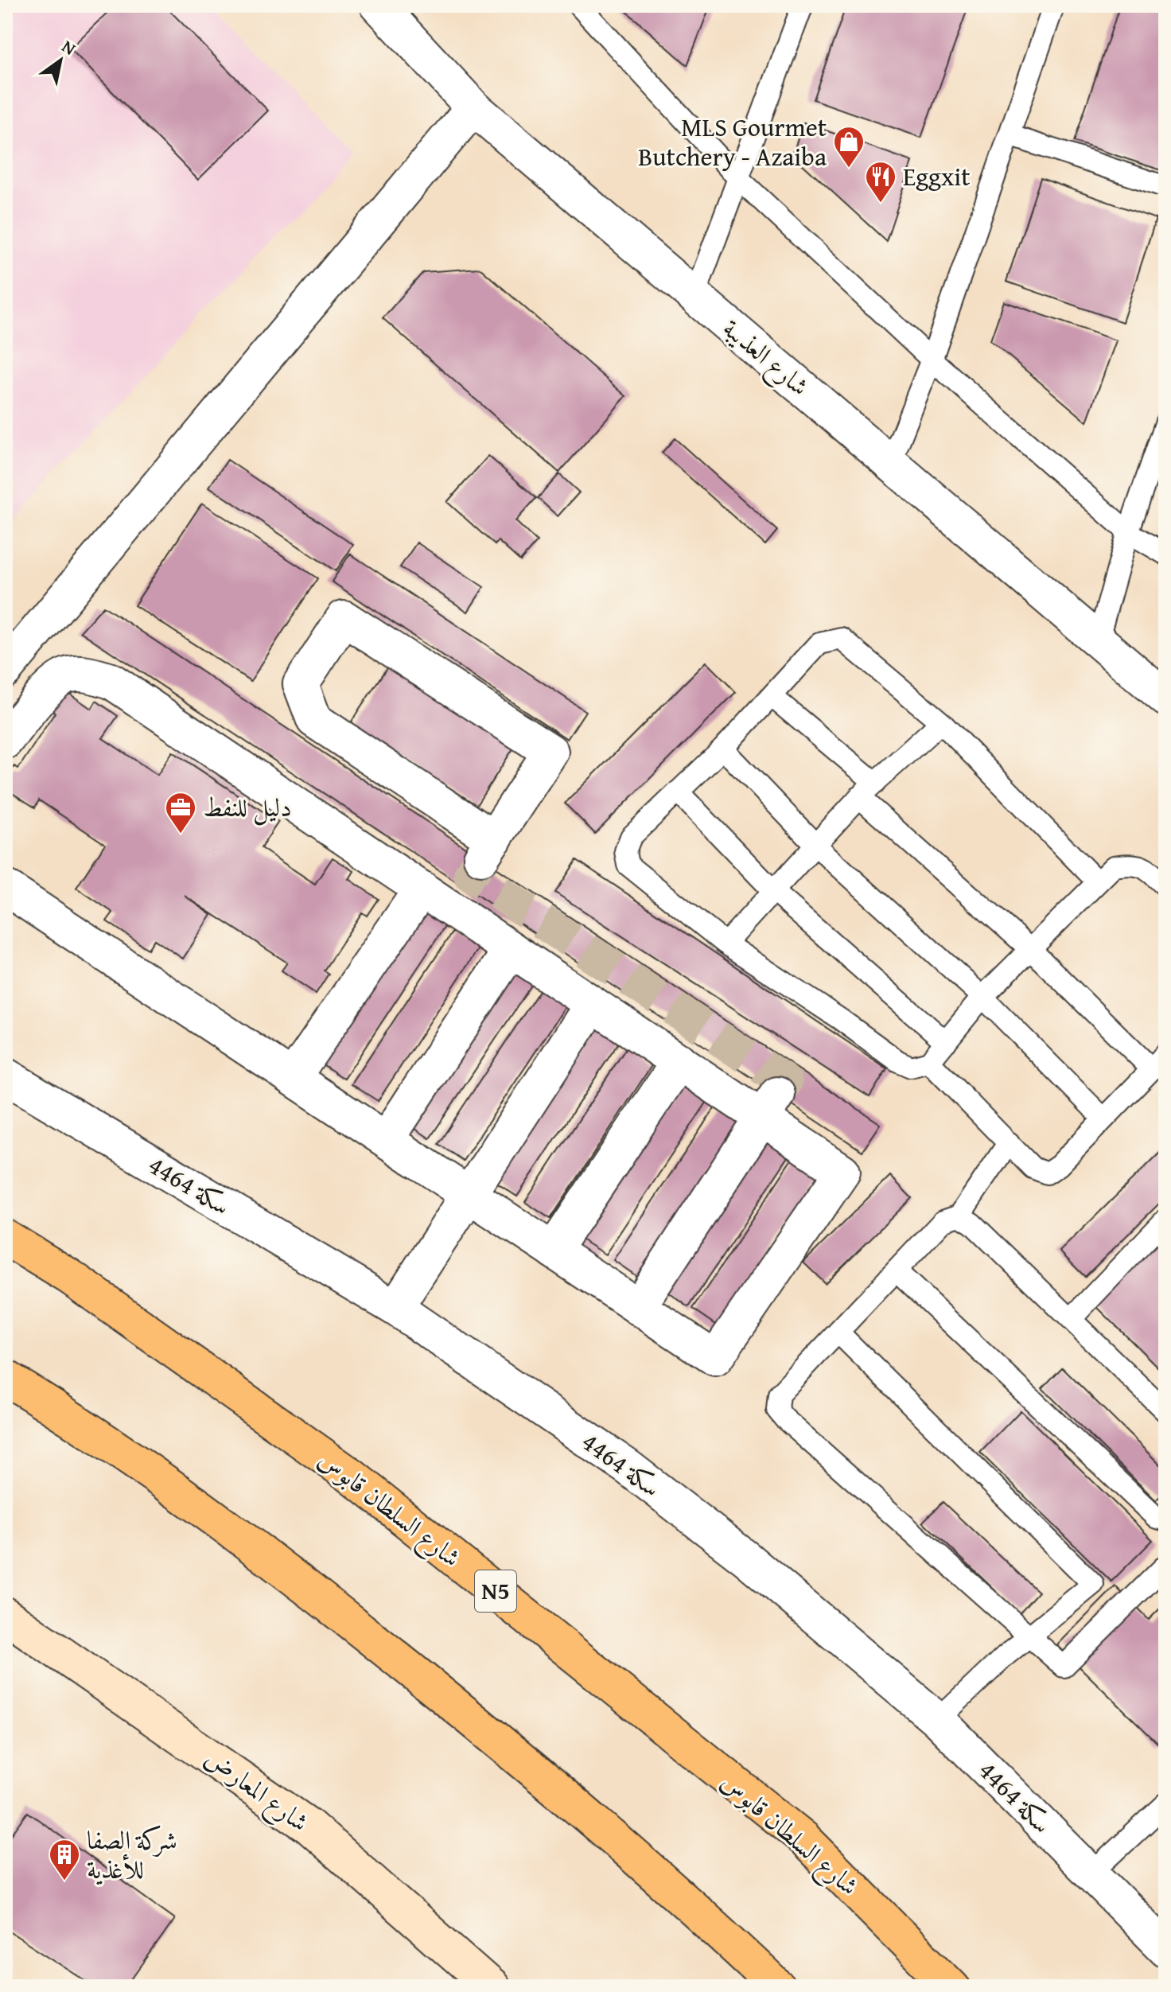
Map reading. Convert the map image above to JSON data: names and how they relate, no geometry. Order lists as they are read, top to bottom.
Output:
{
  "streets": {
    "highway": ["شارع السلطان قابوس", "N5"],
    "main road": ["شارع المعارض"],
    "street": ["شارع العذيبة", "سكة 4464"]
  },
  "places": {
    "shop": ["MLS Gourmet Butchery - Azaiba"],
    "restaurant": ["Eggxit"],
    "office": ["دليل للنفط"],
    "building": ["شركة الصفا للأغذية"]
  },
  "north": "top right"
}
